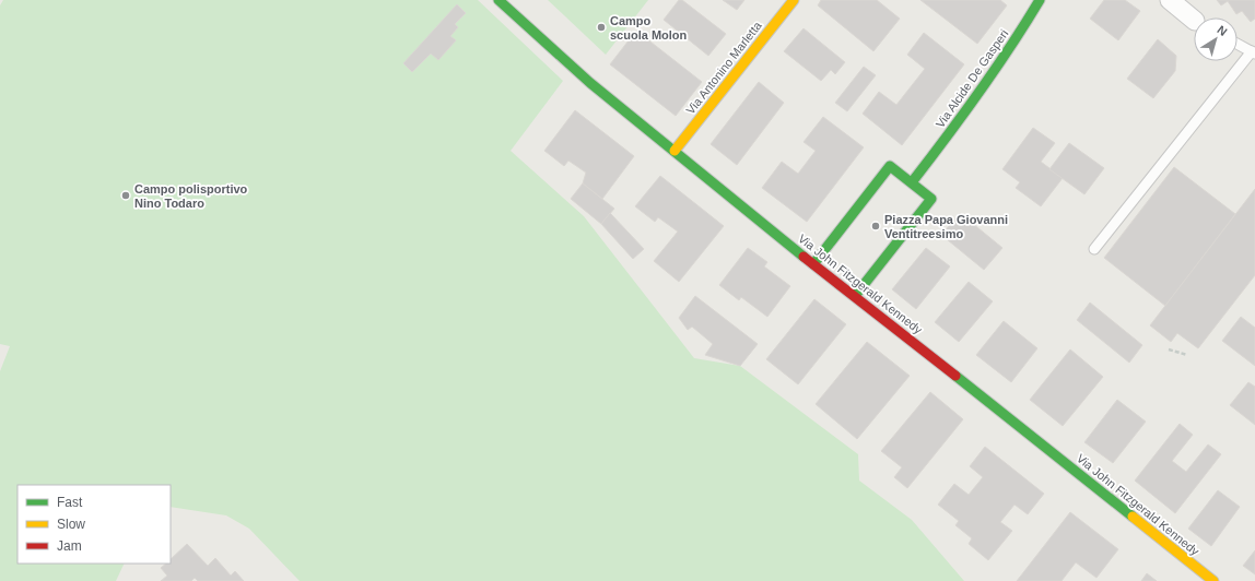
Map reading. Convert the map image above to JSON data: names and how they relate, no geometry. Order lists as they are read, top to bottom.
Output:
{
  "streets": {
    "street": ["Via Antonino Marletta", "Via Alcide De Gasperi", "Via John Fitzgerald Kennedy"]
  },
  "crossings": [
    ["Via Antonino Marletta", "Via John Fitzgerald Kennedy"]
  ],
  "places": ["Campo scuola Molon", "Campo polisportivo Nino Todaro", "Piazza Papa Giovanni Ventitreesimo"],
  "legend": ["Fast", "Slow", "Jam"],
  "north": "top right"
}
